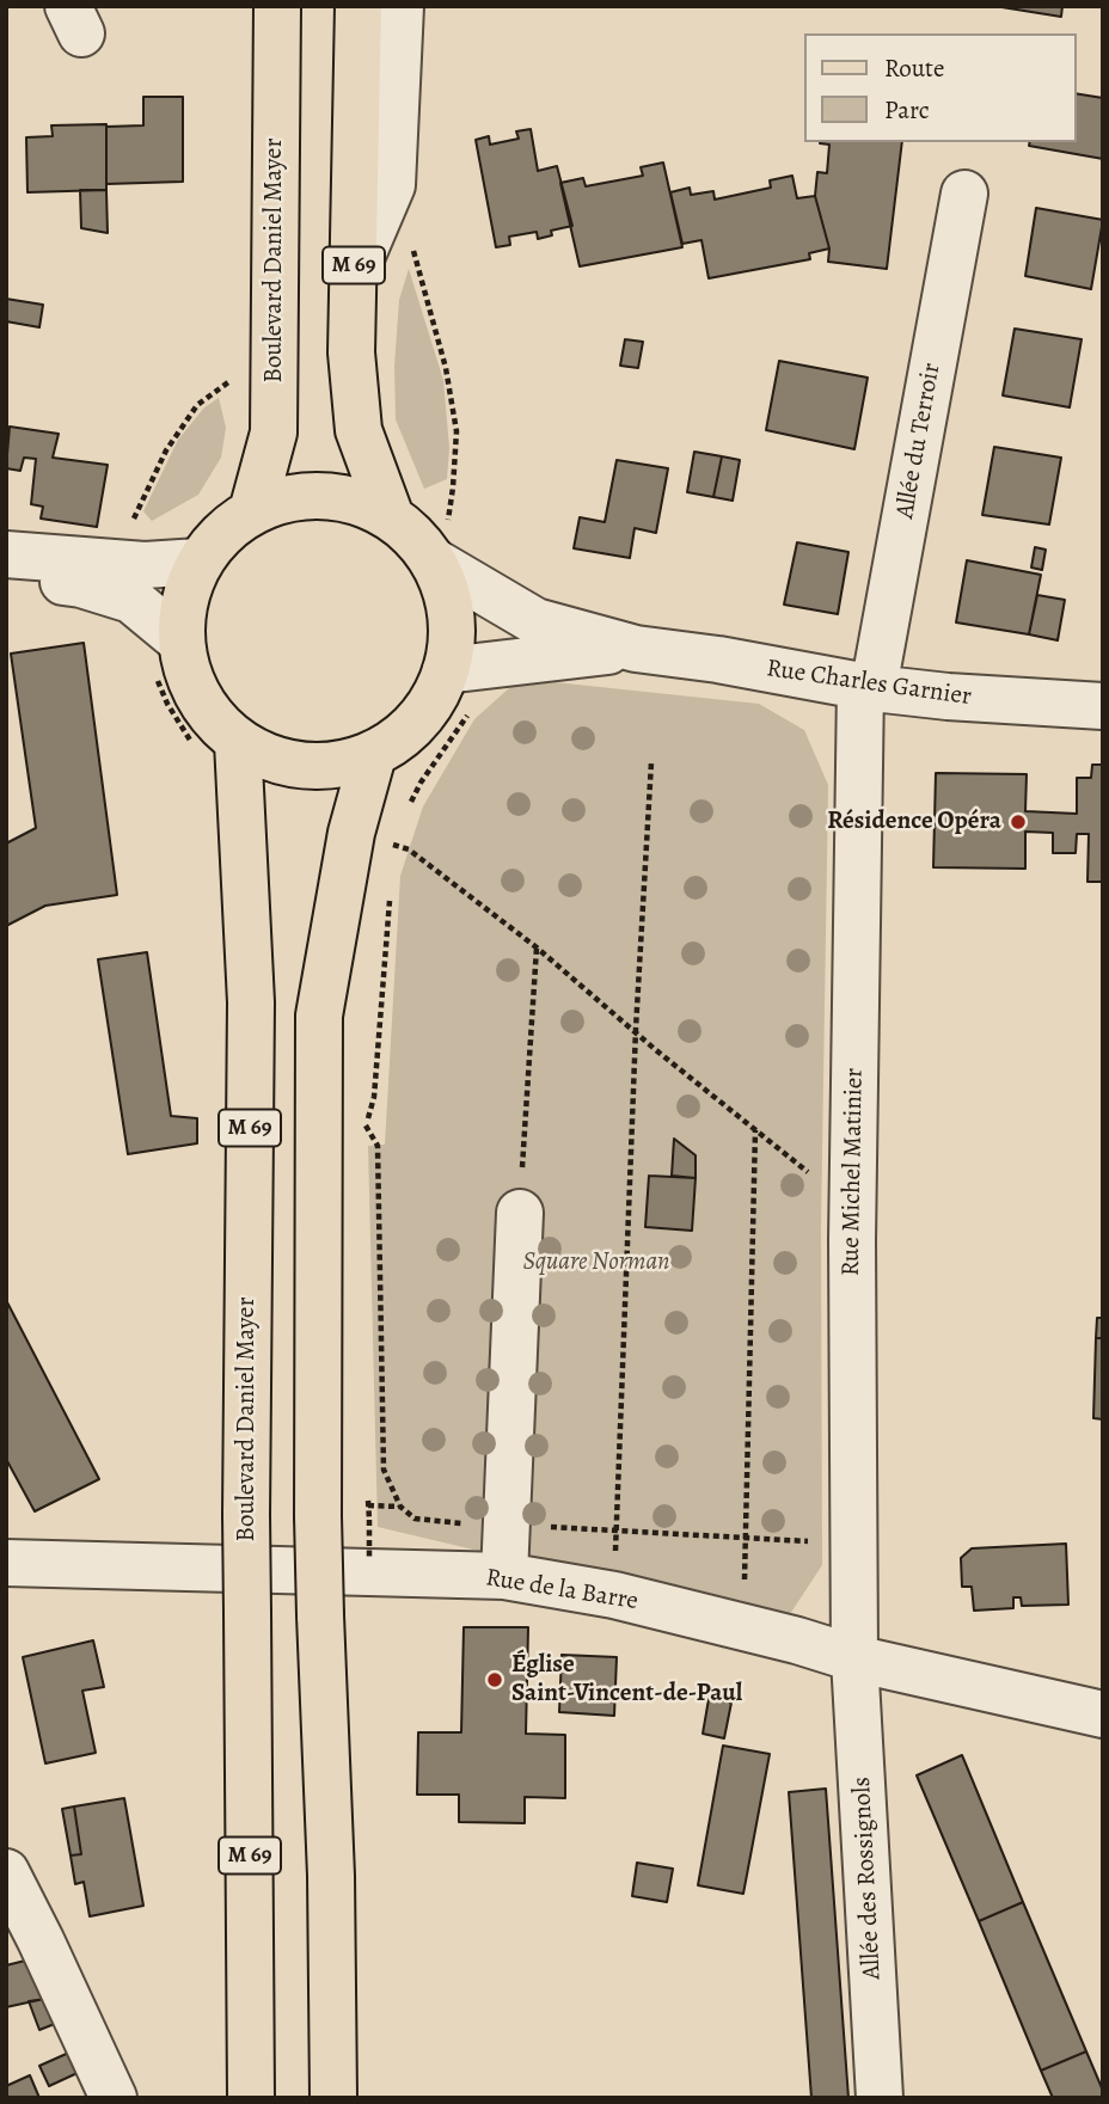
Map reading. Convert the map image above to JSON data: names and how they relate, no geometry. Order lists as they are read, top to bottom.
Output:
{
  "streets": {
    "main road": ["Boulevard Daniel Mayer", "M 69"],
    "street": [
      "Allée du Terroir",
      "Rue Charles Garnier",
      "Rue Michel Matinier",
      "Rue de la Barre",
      "Allée des Rossignols"
    ]
  },
  "crossings": [
    ["Boulevard Daniel Mayer", "M 69"],
    ["Boulevard Daniel Mayer", "Rue Charles Garnier"],
    ["M 69", "Rue Charles Garnier"],
    ["Allée du Terroir", "Rue Charles Garnier"],
    ["Allée du Terroir", "Rue Michel Matinier"],
    ["Rue Charles Garnier", "Rue Michel Matinier"],
    ["Rue Michel Matinier", "Rue de la Barre"],
    ["Rue Michel Matinier", "Allée des Rossignols"],
    ["Rue de la Barre", "Allée des Rossignols"]
  ],
  "parks": ["Square Norman"],
  "places": ["Résidence Opéra", "Église Saint-Vincent-de-Paul"],
  "legend": ["Route", "Parc"]
}
